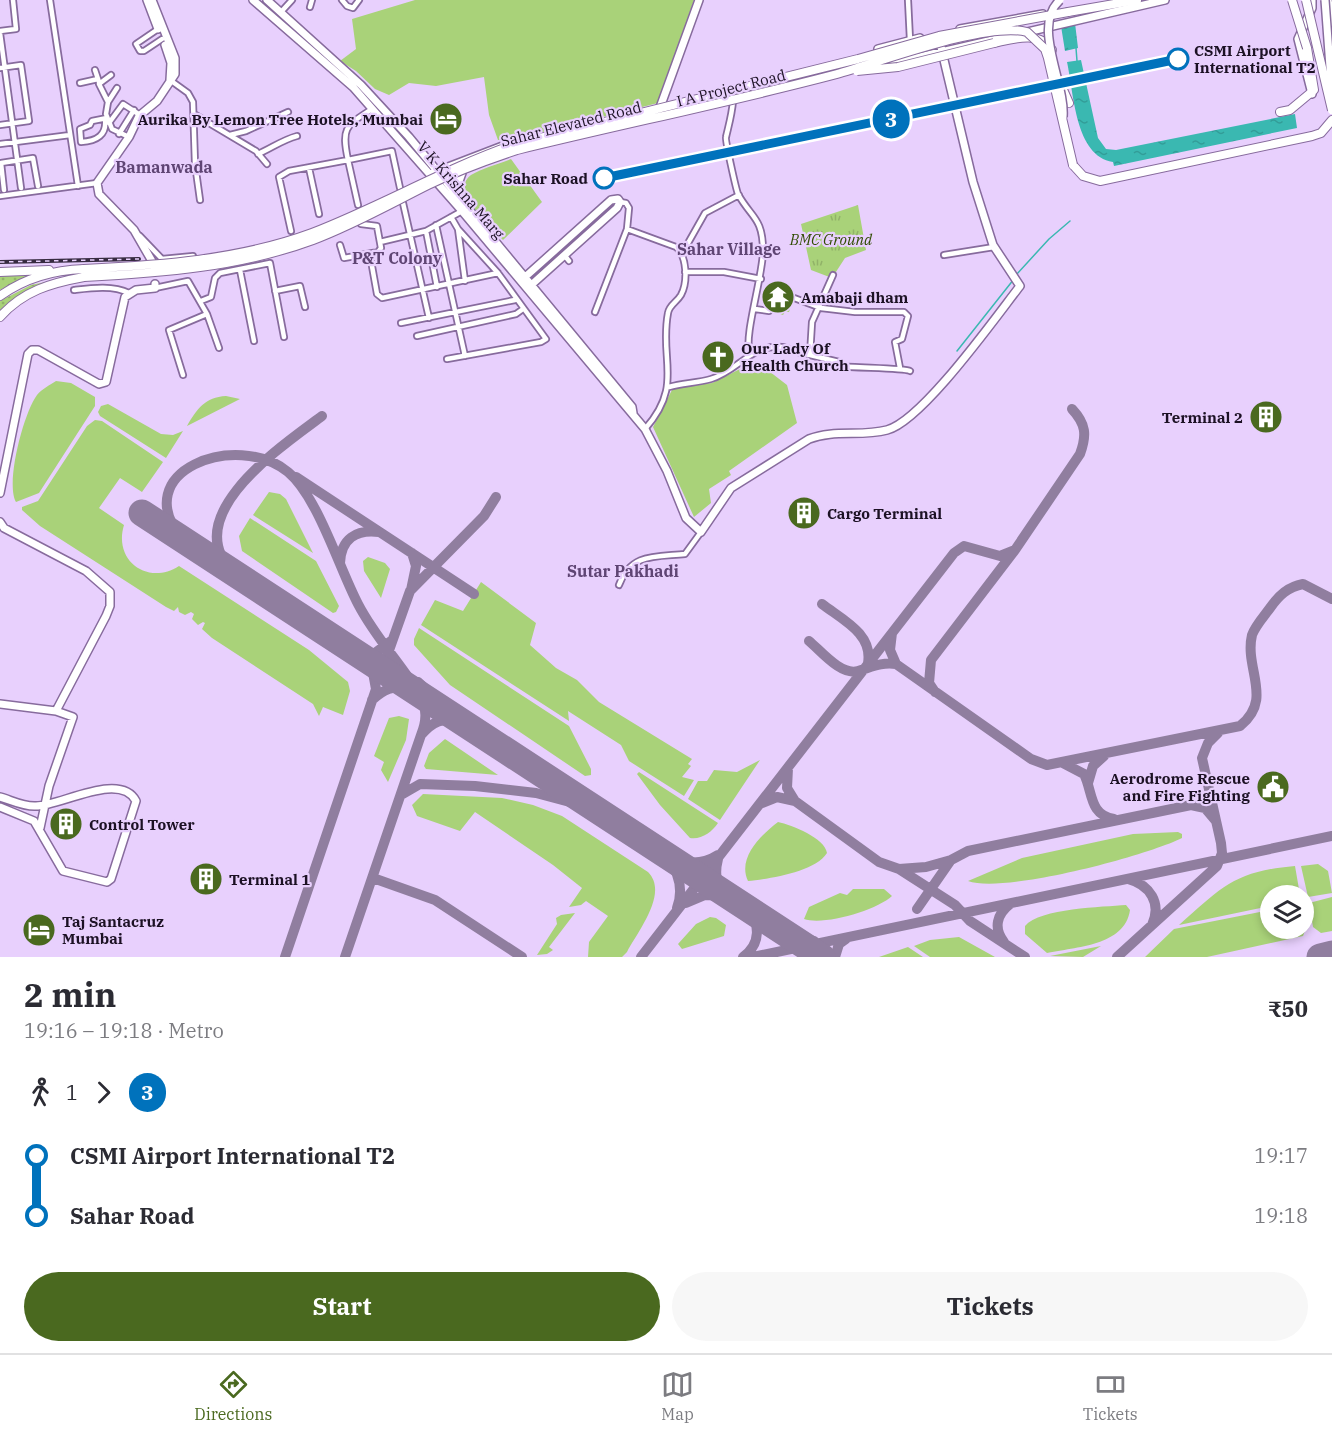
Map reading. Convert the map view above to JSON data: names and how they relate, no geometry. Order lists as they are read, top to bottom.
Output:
{
  "streets": {
    "main road": ["Sahar Elevated Road"],
    "street": ["I A Project Road", "V K Krishna Marg"]
  },
  "crossings": [
    ["I A Project Road", "V K Krishna Marg"]
  ],
  "districts": [
    "Bamanwada",
    "Sahar Village",
    "P&T Colony",
    "Sutar Pakhadi"
  ],
  "parks": ["BMC Ground"],
  "places": {
    "other": ["CSMI Airport International T2", "Sahar Road"],
    "hotel": ["Aurika By Lemon Tree Hotels, Mumbai", "Taj Santacruz Mumbai"],
    "temple": ["Amabaji dham"],
    "church": ["Our Lady Of Health Church"],
    "building": [
      "Terminal 2",
      "Cargo Terminal",
      "Control Tower",
      "Terminal 1"
    ],
    "public building": ["Aerodrome Rescue and Fire Fighting"]
  },
  "lines": ["metro line 3"],
  "page": {
    "on_map": "3",
    "heading": ["2 min", "19:16 – 19:18 · Metro", "₹50"],
    "legs": ["1", "3"],
    "list": [
      {
        "name": "CSMI Airport International T2",
        "value": "19:17"
      },
      {
        "name": "Sahar Road",
        "value": "19:18"
      }
    ],
    "buttons": ["Start", "Tickets"],
    "tabs": ["Directions", "Map", "Tickets"]
  }
}
